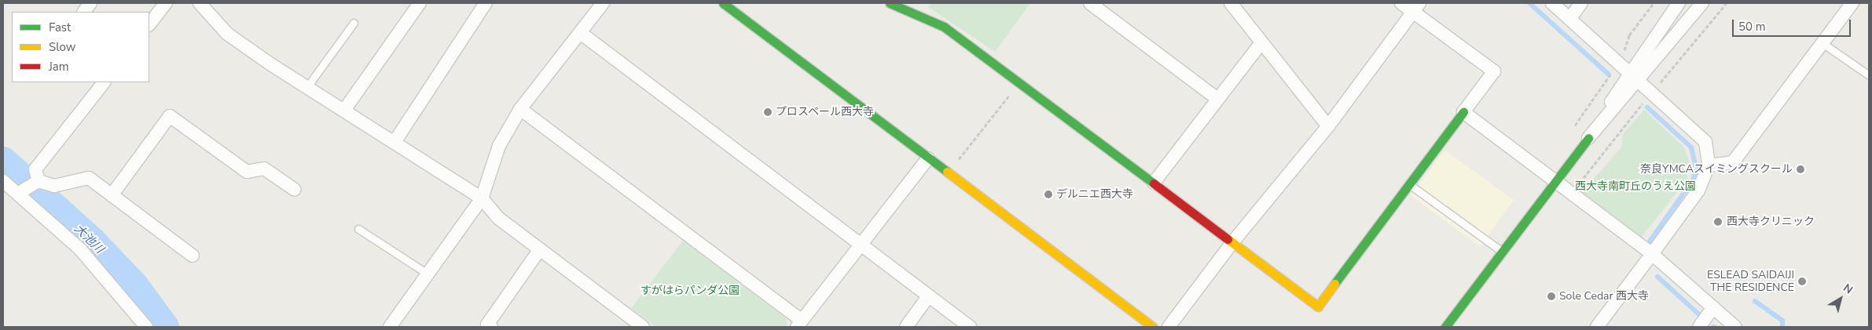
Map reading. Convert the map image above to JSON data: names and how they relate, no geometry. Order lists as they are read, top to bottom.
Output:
{
  "water": ["大池川"],
  "parks": ["西大寺南町丘のうえ公園", "すがはらパンダ公園"],
  "places": [
    "プロスペール西大寺",
    "奈良YMCAスイミングスクール",
    "デルニエ西大寺",
    "西大寺クリニック",
    "ESLEAD SAIDAIJI THE RESIDENCE",
    "Sole Cedar 西大寺"
  ],
  "legend": ["Fast", "Slow", "Jam"],
  "scale_bar": "50 m",
  "north": "top right"
}
